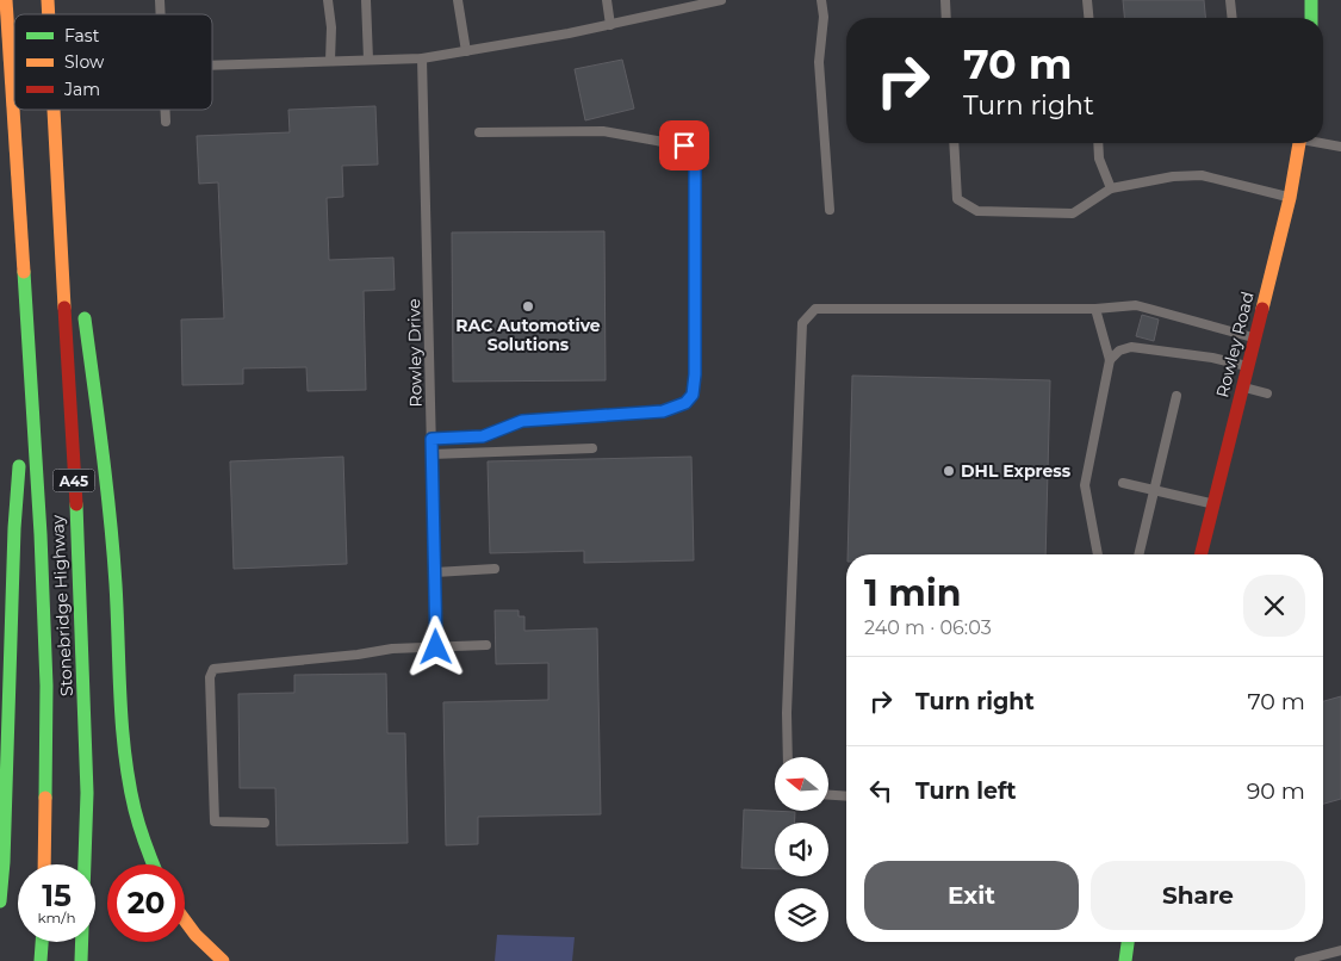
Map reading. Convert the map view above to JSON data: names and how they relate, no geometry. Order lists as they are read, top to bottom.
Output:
{
  "streets": {
    "main road": ["Rowley Road", "A45", "Stonebridge Highway"],
    "lane": ["Rowley Drive"]
  },
  "places": ["RAC Automotive Solutions", "DHL Express"],
  "legend": ["Fast", "Slow", "Jam"],
  "north": "left",
  "page": {
    "turn": ["70 m", "Turn right"],
    "heading": ["1 min", "240 m · 06:03"],
    "list": [
      {
        "name": "Turn right",
        "value": "70 m"
      },
      {
        "name": "Turn left",
        "value": "90 m"
      }
    ],
    "buttons": ["Exit", "Share"],
    "speed": "15 km/h",
    "limit": "20"
  }
}
